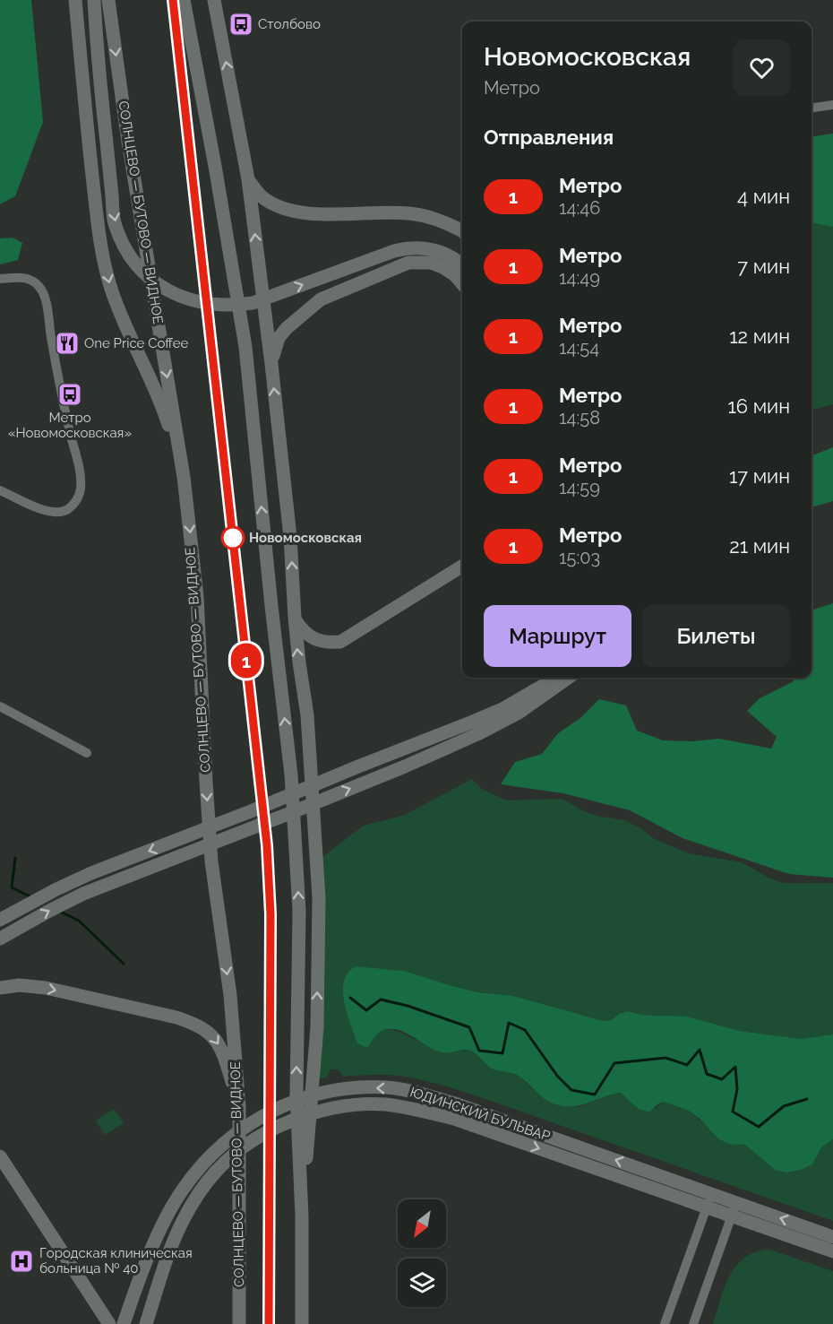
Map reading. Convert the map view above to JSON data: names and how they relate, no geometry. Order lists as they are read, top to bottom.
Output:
{
  "streets": {
    "main road": ["СОЛНЦЕВО — БУТОВО — ВИДНОЕ", "ЮДИНСКИЙ БУЛЬВАР"]
  },
  "places": {
    "bus stop": ["Столбово", "Метро «Новомосковская»"],
    "restaurant": ["One Price Coffee"],
    "other": ["Новомосковская"],
    "hospital": ["Городская клиническая больница № 40"]
  },
  "lines": ["metro line 1"],
  "north": "bottom left",
  "page": {
    "on_map": "1",
    "heading": [
      ["Новомосковская", "Метро"],
      "Отправления"
    ],
    "list": [
      {
        "mark": "1",
        "name": "Метро",
        "note": "14:46",
        "value": "4 мин"
      },
      {
        "mark": "1",
        "name": "Метро",
        "note": "14:49",
        "value": "7 мин"
      },
      {
        "mark": "1",
        "name": "Метро",
        "note": "14:54",
        "value": "12 мин"
      },
      {
        "mark": "1",
        "name": "Метро",
        "note": "14:58",
        "value": "16 мин"
      },
      {
        "mark": "1",
        "name": "Метро",
        "note": "14:59",
        "value": "17 мин"
      },
      {
        "mark": "1",
        "name": "Метро",
        "note": "15:03",
        "value": "21 мин"
      }
    ],
    "buttons": ["Маршрут", "Билеты"]
  }
}
